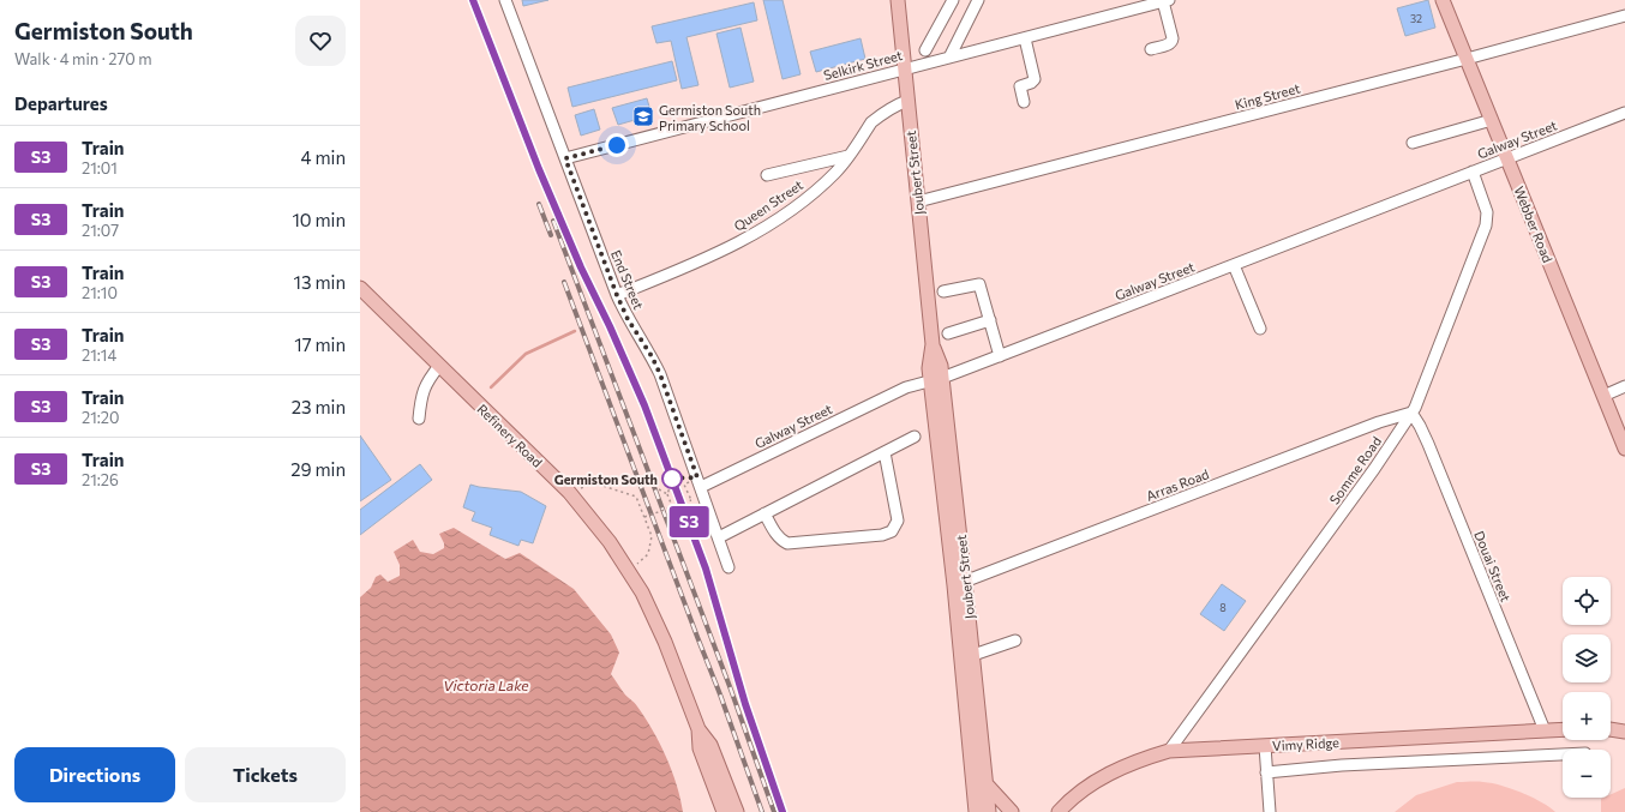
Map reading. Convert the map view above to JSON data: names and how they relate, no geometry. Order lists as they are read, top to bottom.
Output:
{
  "streets": {
    "main road": [
      "Joubert Street",
      "Webber Road",
      "Refinery Road",
      "Vimy Ridge"
    ],
    "street": [
      "Selkirk Street",
      "King Street",
      "Galway Street",
      "Queen Street",
      "End Street",
      "Somme Road",
      "Arras Road",
      "Douai Street"
    ]
  },
  "crossings": [
    ["Selkirk Street", "Joubert Street"],
    ["Selkirk Street", "End Street"],
    ["King Street", "Joubert Street"],
    ["King Street", "Webber Road"],
    ["Galway Street", "Joubert Street"],
    ["Galway Street", "Webber Road"],
    ["Galway Street", "End Street"],
    ["Galway Street", "Somme Road"],
    ["Joubert Street", "Queen Street"],
    ["Joubert Street", "Arras Road"],
    ["Queen Street", "End Street"],
    ["Somme Road", "Arras Road"],
    ["Somme Road", "Douai Street"],
    ["Somme Road", "Vimy Ridge"],
    ["Arras Road", "Douai Street"],
    ["Douai Street", "Vimy Ridge"]
  ],
  "water": ["Victoria Lake"],
  "places": {
    "school or university": ["Germiston South Primary School"],
    "other": ["Germiston South"]
  },
  "house_numbers": ["32", "8"],
  "page": {
    "heading": [
      ["Germiston South", "Walk · 4 min · 270 m"],
      "Departures"
    ],
    "on_map": "S3",
    "list": [
      {
        "mark": "S3",
        "name": "Train",
        "note": "21:01",
        "value": "4 min"
      },
      {
        "mark": "S3",
        "name": "Train",
        "note": "21:07",
        "value": "10 min"
      },
      {
        "mark": "S3",
        "name": "Train",
        "note": "21:10",
        "value": "13 min"
      },
      {
        "mark": "S3",
        "name": "Train",
        "note": "21:14",
        "value": "17 min"
      },
      {
        "mark": "S3",
        "name": "Train",
        "note": "21:20",
        "value": "23 min"
      },
      {
        "mark": "S3",
        "name": "Train",
        "note": "21:26",
        "value": "29 min"
      }
    ],
    "map_buttons": ["+", "−"],
    "buttons": ["Directions", "Tickets"]
  }
}
